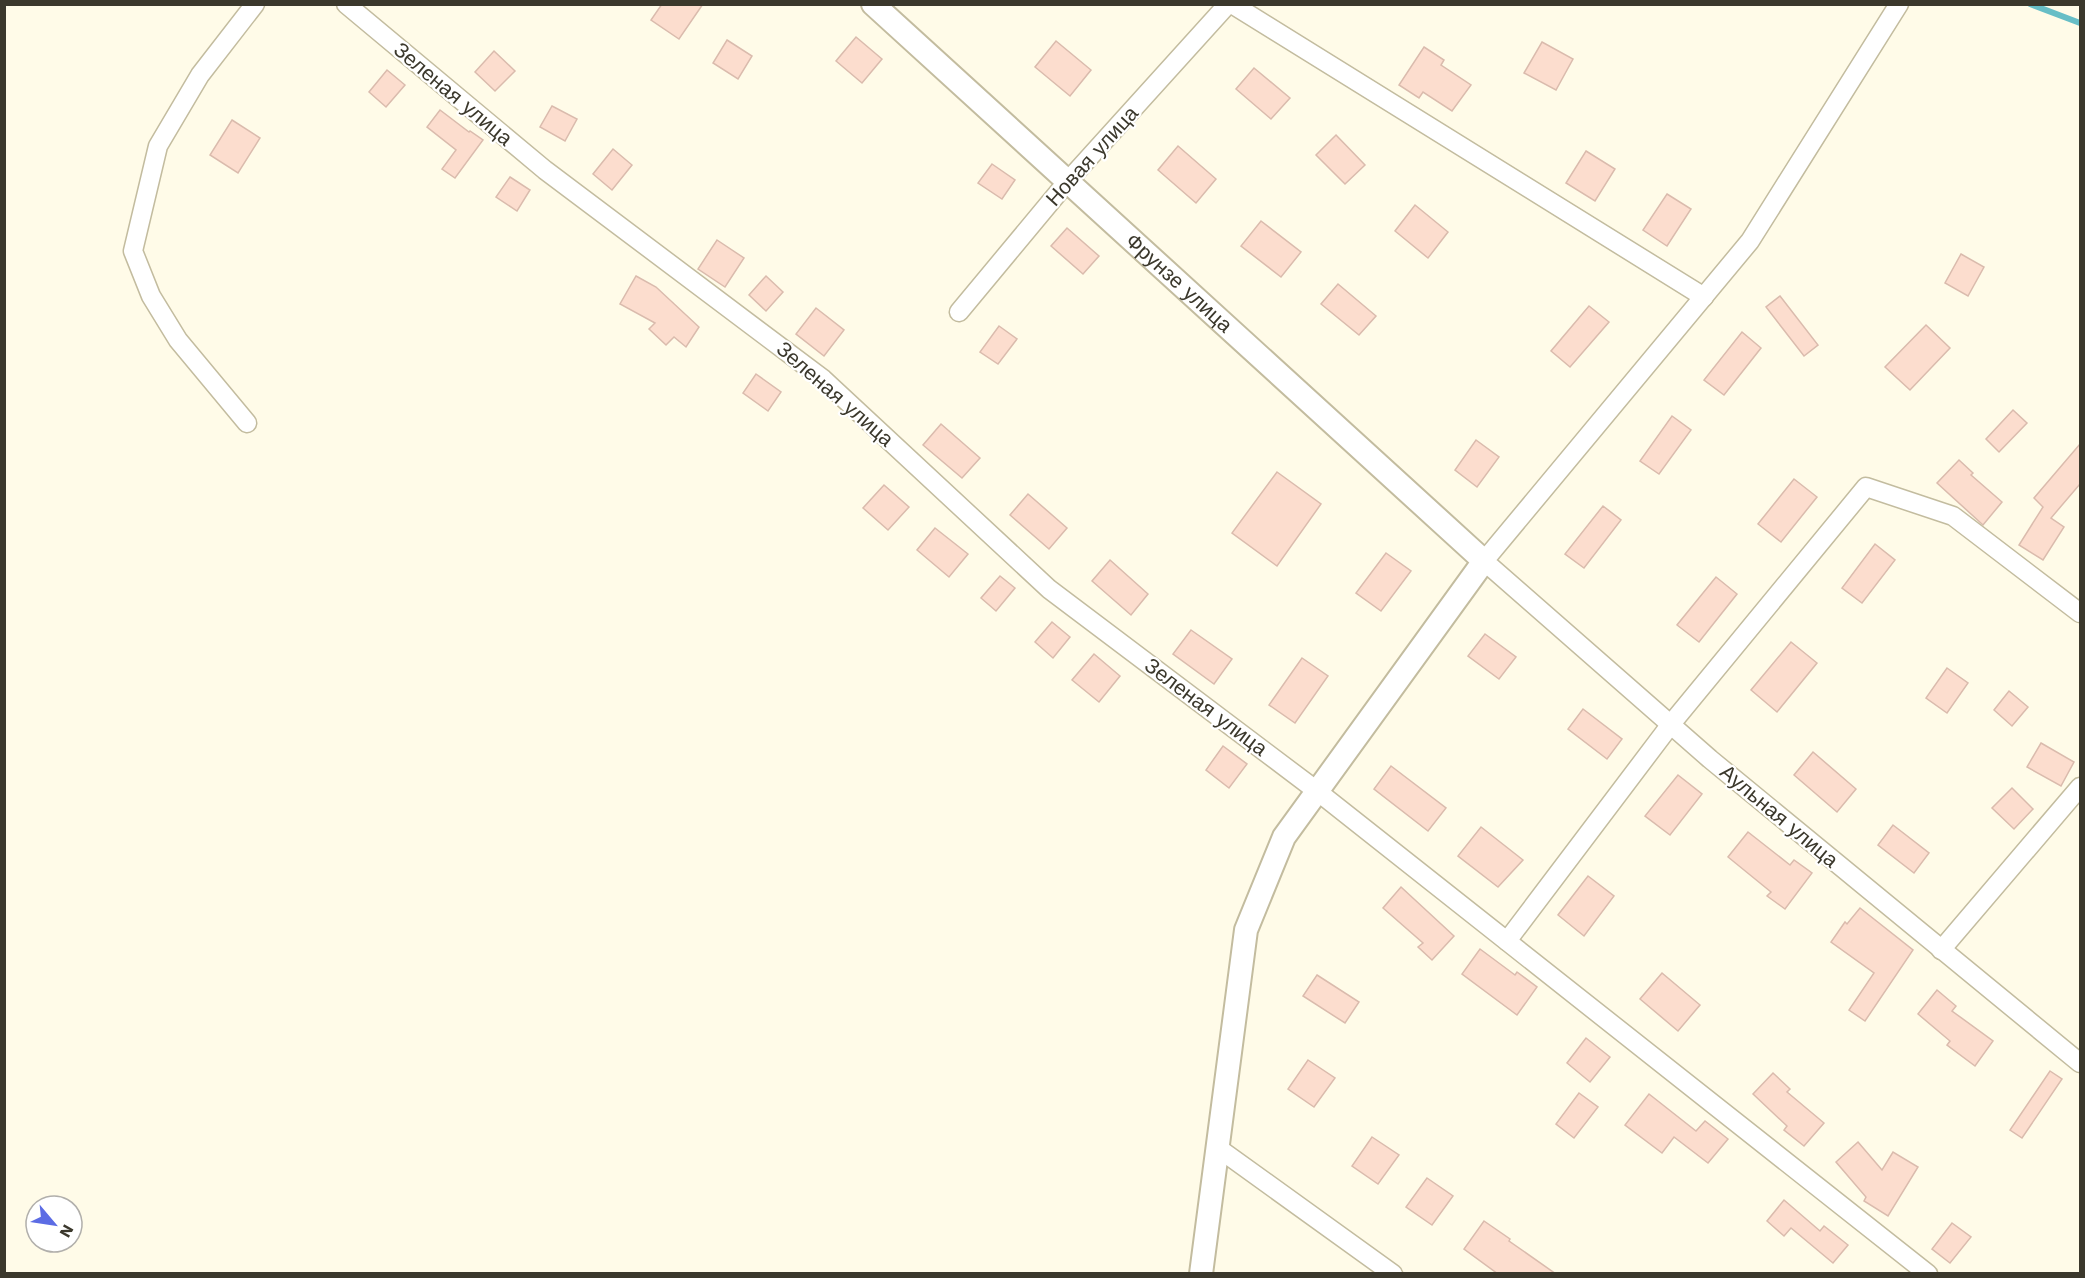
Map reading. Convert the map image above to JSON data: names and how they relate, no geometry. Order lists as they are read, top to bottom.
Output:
{
  "streets": {
    "street": [
      "Зеленая улица",
      "Новая улица",
      "Фрунзе улица",
      "Аульная улица"
    ]
  },
  "crossings": [
    ["Новая улица", "Фрунзе улица"],
    ["Фрунзе улица", "Аульная улица"]
  ],
  "north": "bottom right"
}
